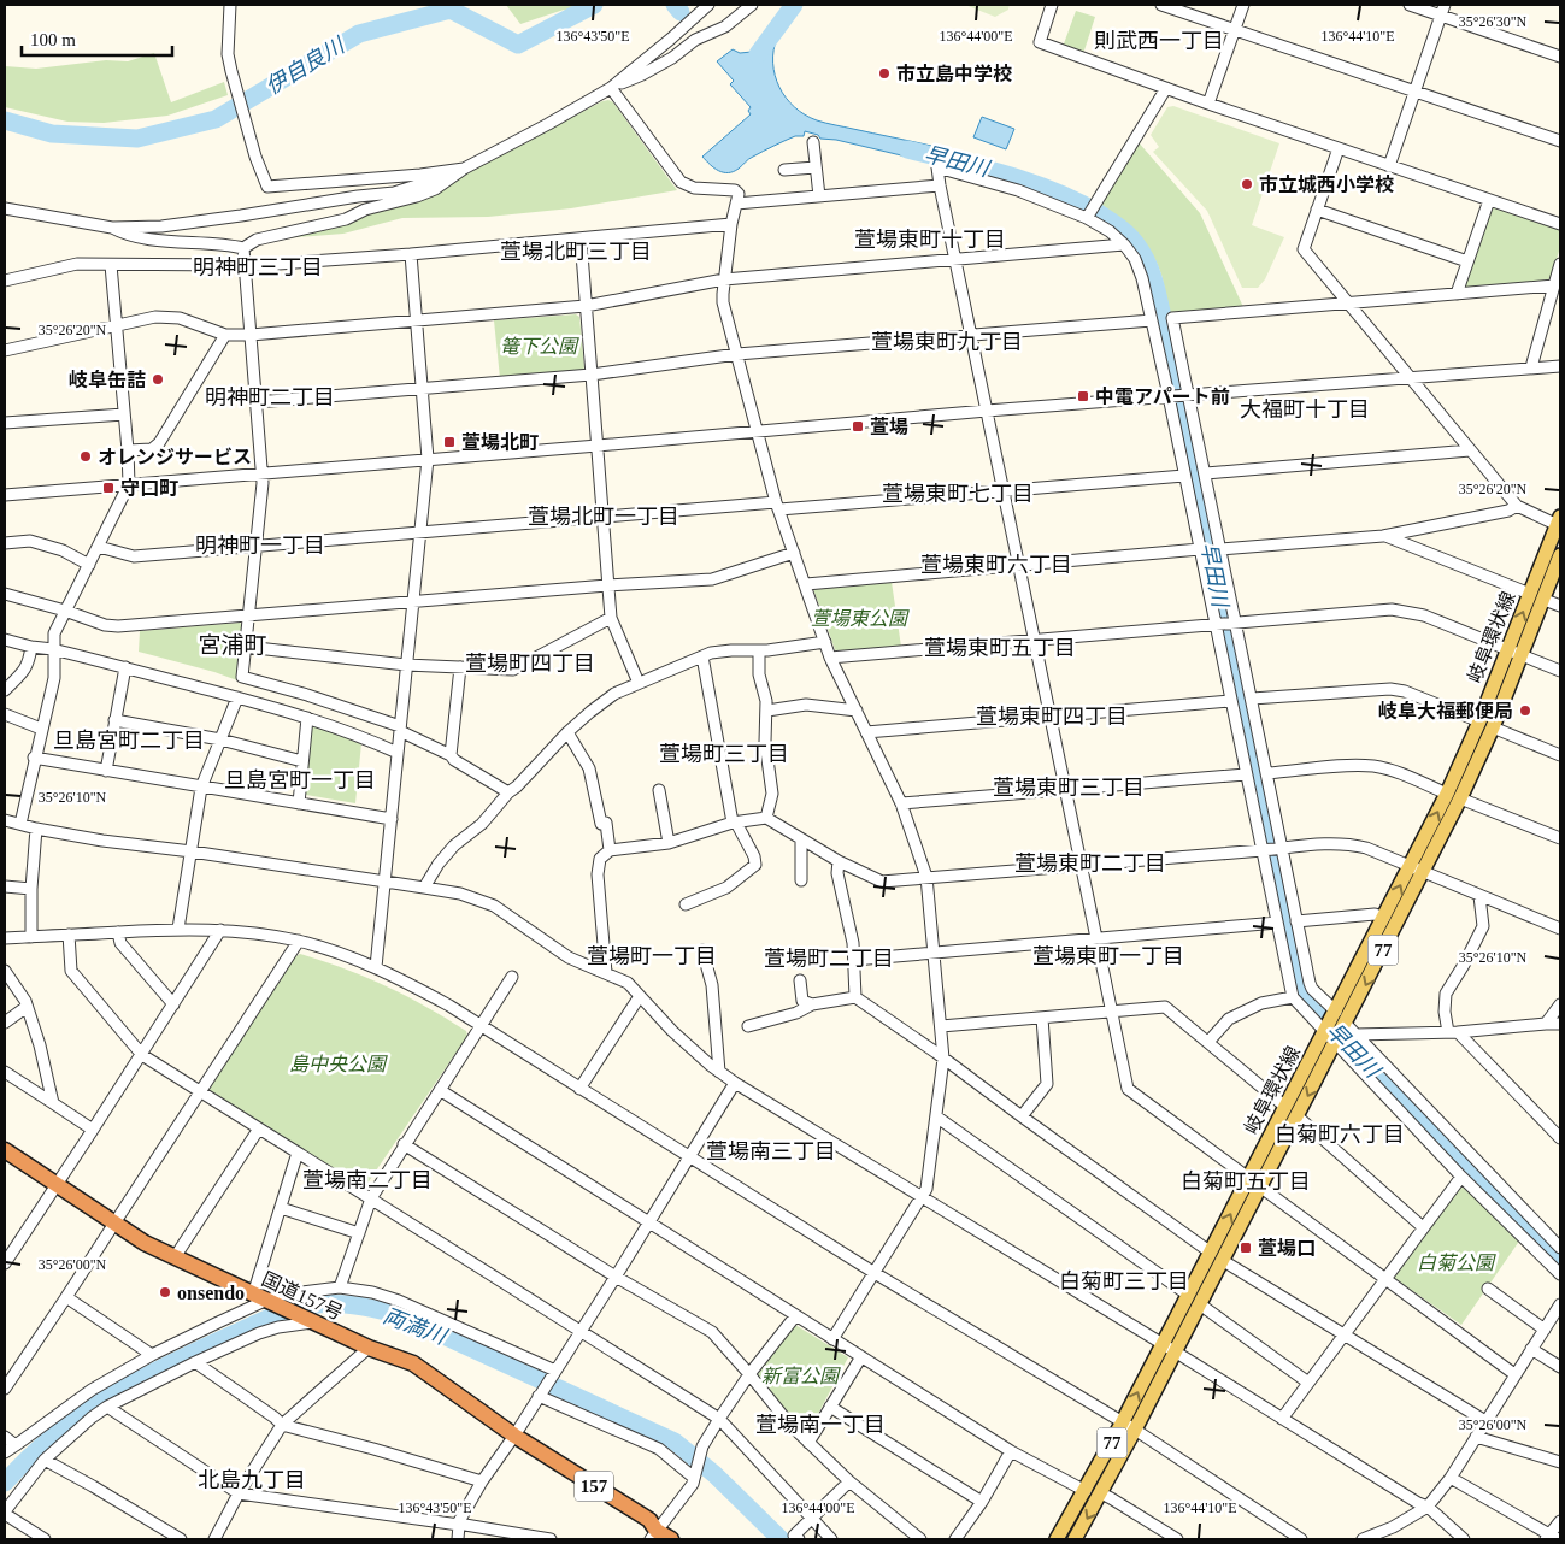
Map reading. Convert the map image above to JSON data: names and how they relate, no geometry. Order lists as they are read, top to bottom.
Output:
{
  "streets": {
    "highway": ["国道157号", "157"],
    "main road": ["岐阜環状線", "77"]
  },
  "districts": [
    "則武西一丁目",
    "萱場東町十丁目",
    "萱場北町三丁目",
    "明神町三丁目",
    "萱場東町九丁目",
    "明神町二丁目",
    "大福町十丁目",
    "萱場東町七丁目",
    "萱場北町一丁目",
    "明神町一丁目",
    "萱場東町六丁目",
    "宮浦町",
    "萱場東町五丁目",
    "萱場町四丁目",
    "萱場東町四丁目",
    "旦島宮町二丁目",
    "萱場町三丁目",
    "旦島宮町一丁目",
    "萱場東町三丁目",
    "萱場東町二丁目",
    "萱場町一丁目",
    "萱場東町一丁目",
    "萱場町二丁目",
    "白菊町六丁目",
    "萱場南三丁目",
    "萱場南二丁目",
    "白菊町五丁目",
    "白菊町三丁目",
    "萱場南一丁目",
    "北島九丁目"
  ],
  "water": ["伊自良川", "早田川", "両満川"],
  "parks": [
    "篭下公園",
    "萱場東公園",
    "島中央公園",
    "白菊公園",
    "新富公園"
  ],
  "places": {
    "other": [
      "市立島中学校",
      "市立城西小学校",
      "岐阜缶詰",
      "オレンジサービス",
      "岐阜大福郵便局",
      "onsendo"
    ],
    "transit": [
      "中電アパート前",
      "萱場",
      "萱場北町",
      "守口町",
      "萱場口"
    ]
  },
  "scale_bar": "100 m",
  "coordinates": [
    "35°26'30\"N",
    "136°43'50\"E",
    "136°44'00\"E",
    "136°44'10\"E",
    "35°26'20\"N",
    "35°26'10\"N",
    "35°26'00\"N"
  ]
}
